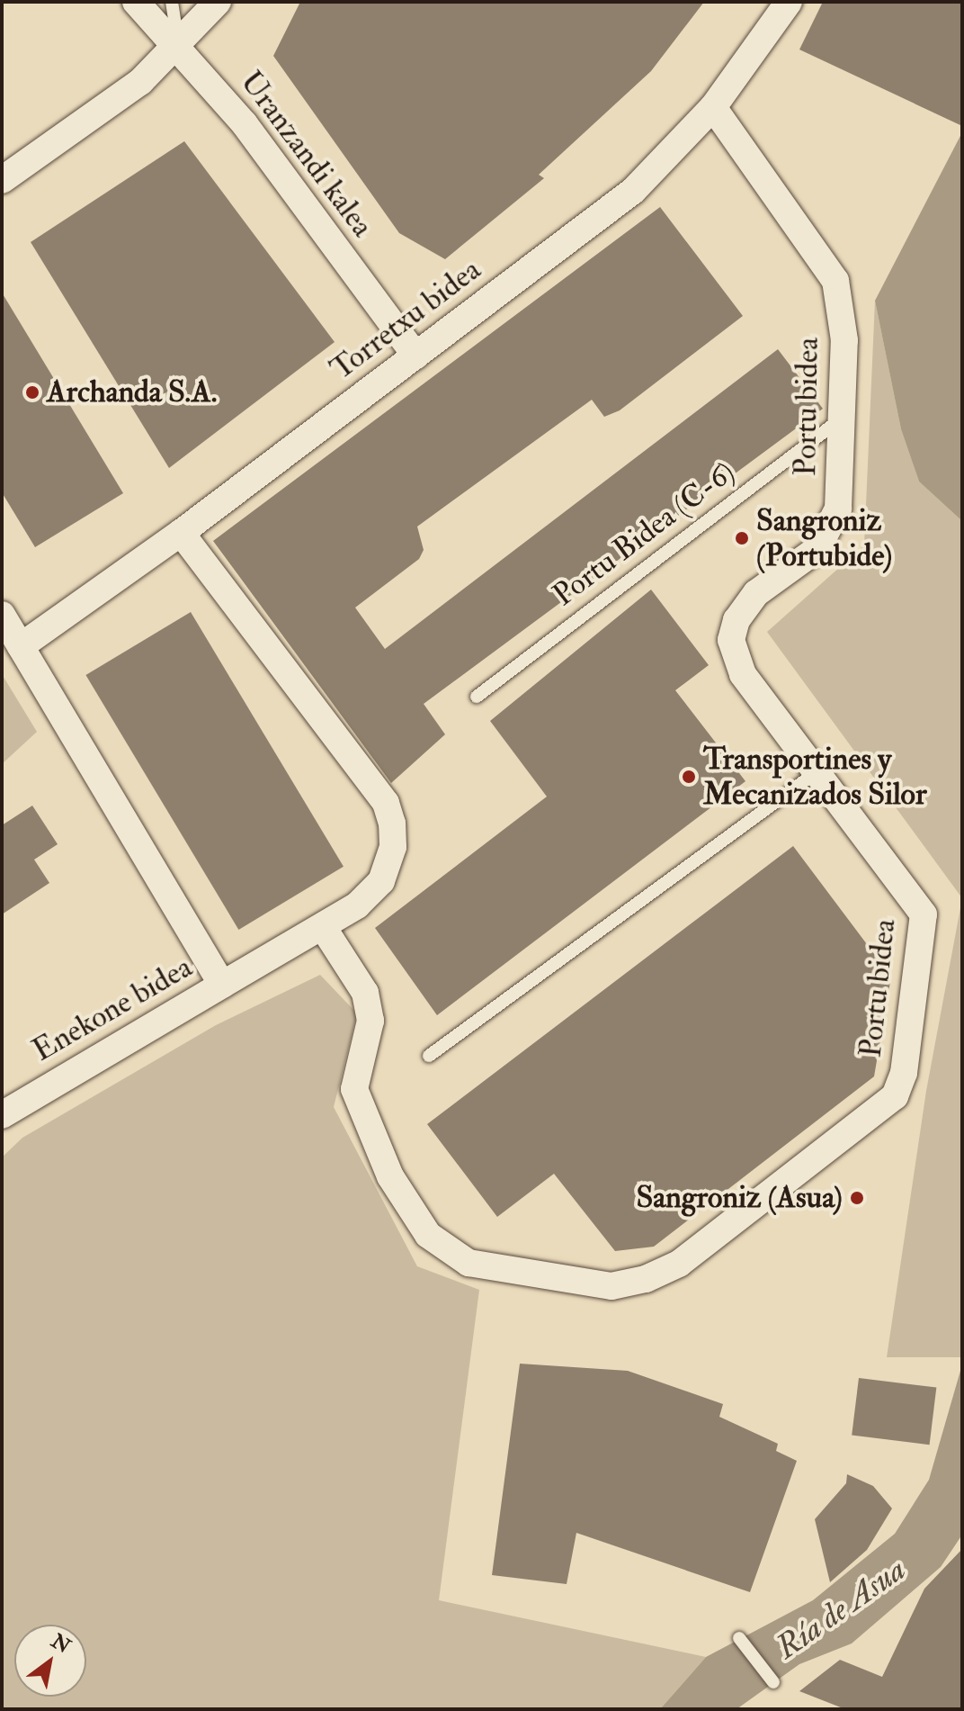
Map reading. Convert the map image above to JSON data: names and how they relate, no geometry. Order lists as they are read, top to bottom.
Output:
{
  "streets": {
    "street": [
      "Uranzandi kalea",
      "Torretxu bidea",
      "Portu bidea",
      "Enekone bidea"
    ],
    "lane": ["Portu Bidea (C-6)"]
  },
  "crossings": [
    ["Uranzandi kalea", "Torretxu bidea"],
    ["Torretxu bidea", "Portu bidea"],
    ["Torretxu bidea", "Enekone bidea"],
    ["Portu bidea", "Portu Bidea (C-6)"],
    ["Portu bidea", "Enekone bidea"]
  ],
  "water": ["Ría de Asua"],
  "places": [
    "Archanda S.A.",
    "Sangroniz (Portubide)",
    "Transportines y Mecanizados Silor",
    "Sangroniz (Asua)"
  ],
  "north": "top right"
}
